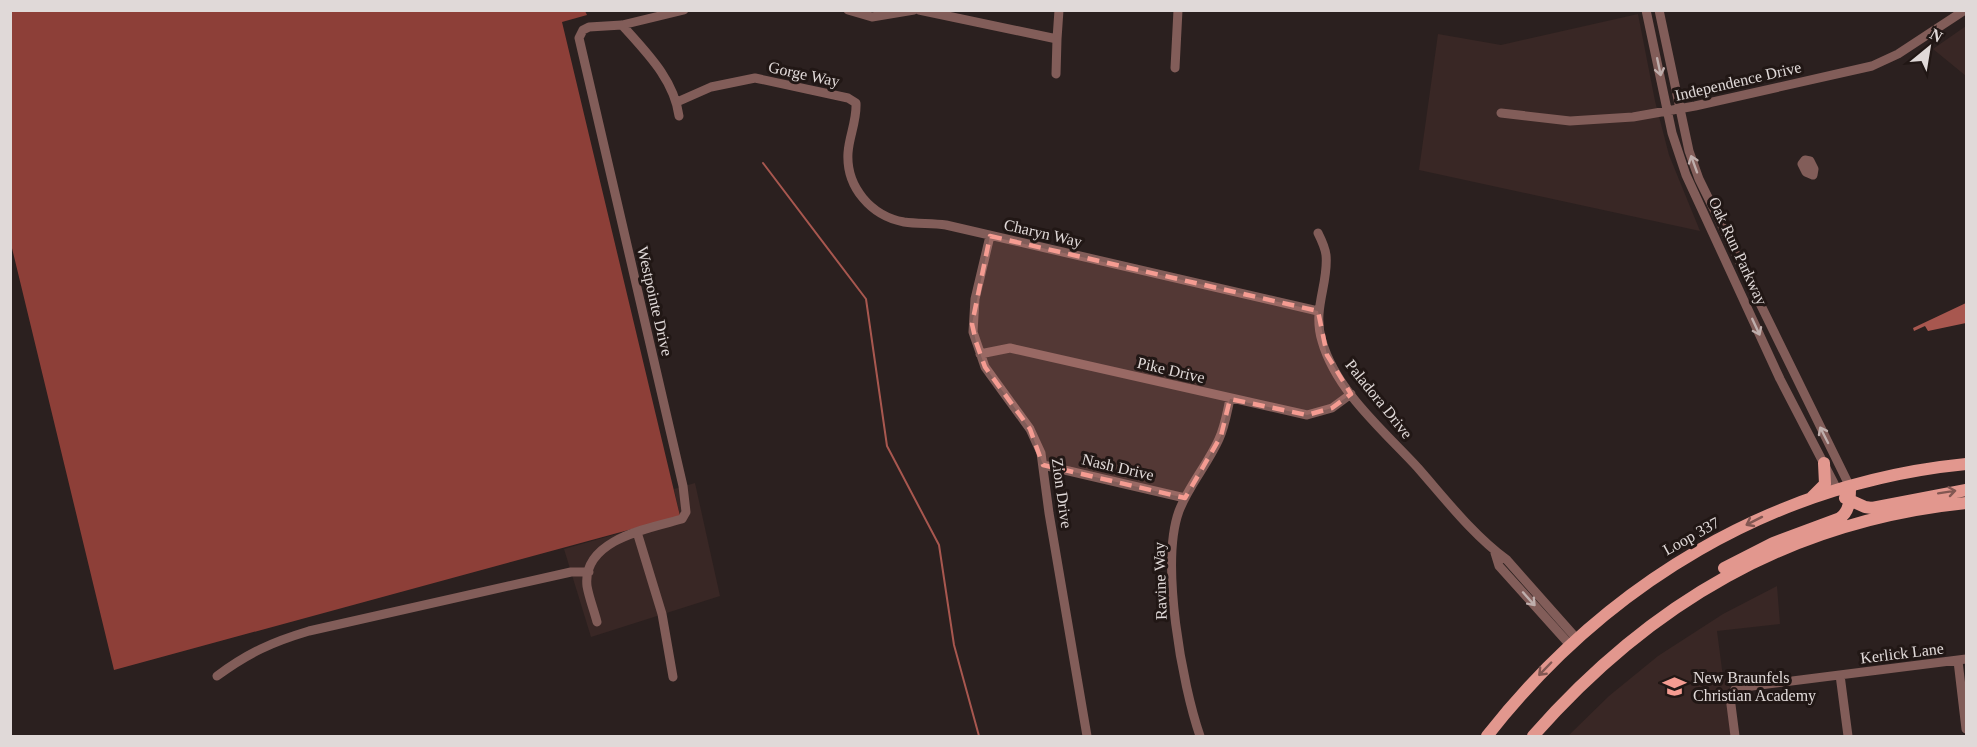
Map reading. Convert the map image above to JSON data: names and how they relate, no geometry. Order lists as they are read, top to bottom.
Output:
{
  "streets": {
    "main road": ["Loop 337"],
    "street": [
      "Gorge Way",
      "Independence Drive",
      "Charyn Way",
      "Oak Run Parkway",
      "Westpointe Drive",
      "Pike Drive",
      "Paladora Drive",
      "Nash Drive",
      "Zion Drive",
      "Ravine Way",
      "Kerlick Lane"
    ]
  },
  "crossings": [
    ["Gorge Way", "Charyn Way"],
    ["Independence Drive", "Oak Run Parkway"],
    ["Charyn Way", "Paladora Drive"],
    ["Charyn Way", "Zion Drive"],
    ["Oak Run Parkway", "Loop 337"],
    ["Pike Drive", "Paladora Drive"],
    ["Pike Drive", "Zion Drive"],
    ["Pike Drive", "Ravine Way"],
    ["Paladora Drive", "Loop 337"],
    ["Nash Drive", "Zion Drive"],
    ["Nash Drive", "Ravine Way"]
  ],
  "places": {
    "school or university": ["New Braunfels Christian Academy"]
  },
  "north": "top right"
}
